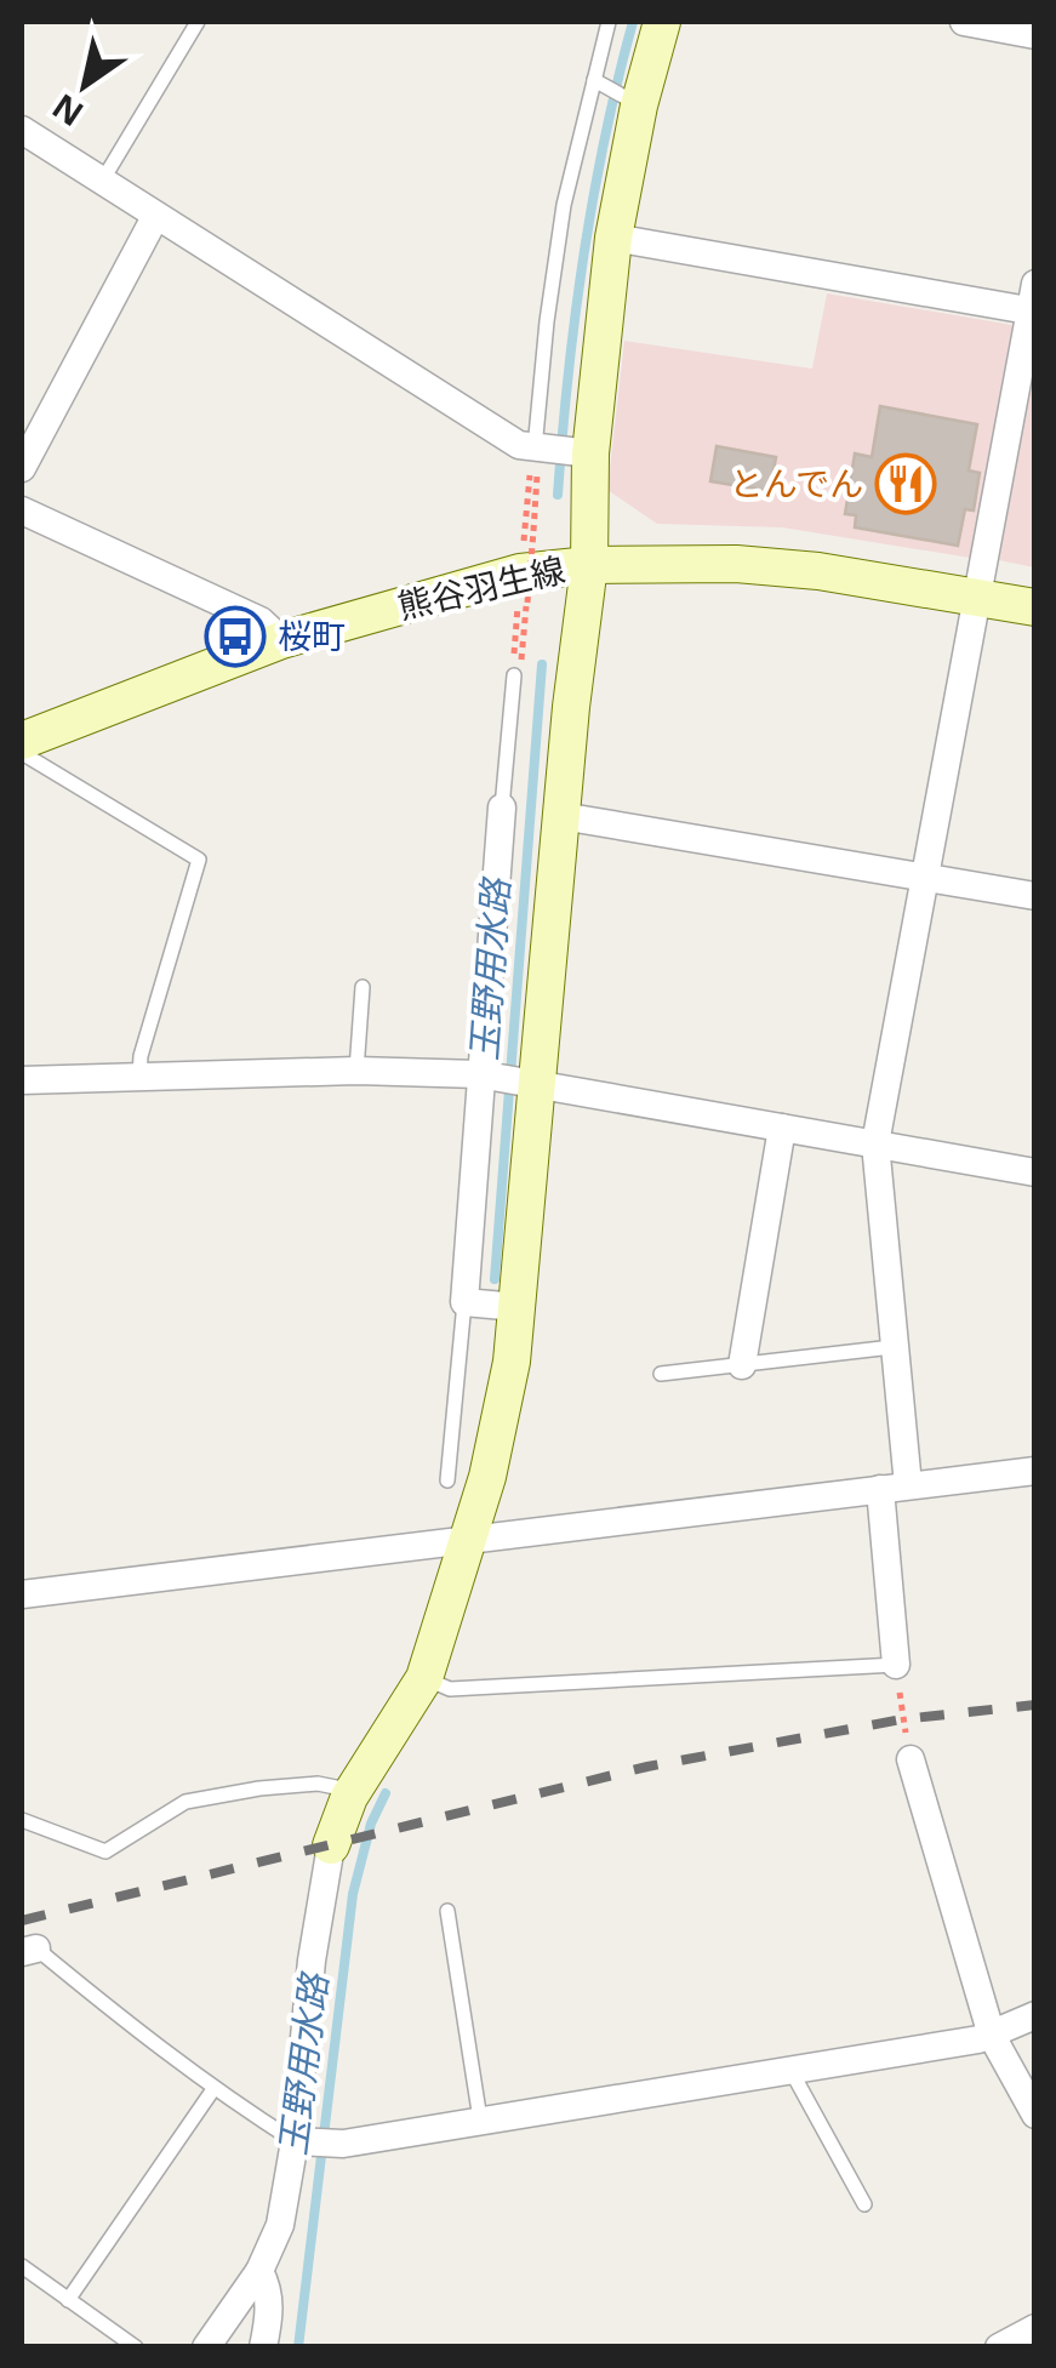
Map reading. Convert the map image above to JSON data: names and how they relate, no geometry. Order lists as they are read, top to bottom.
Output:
{
  "streets": {
    "street": ["熊谷羽生線"]
  },
  "water": ["玉野用水路"],
  "places": {
    "restaurant": ["とんでん"],
    "bus stop": ["桜町"]
  },
  "north": "bottom left"
}
